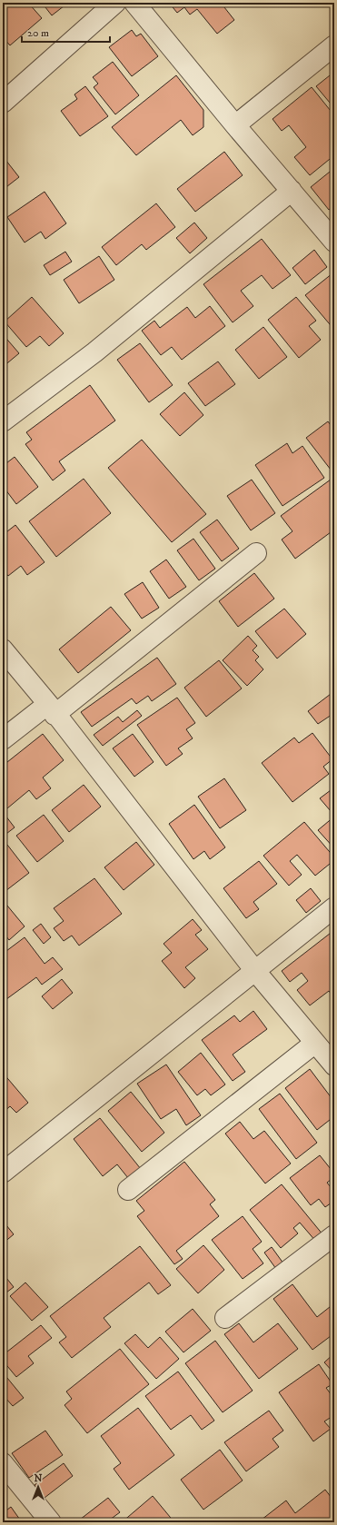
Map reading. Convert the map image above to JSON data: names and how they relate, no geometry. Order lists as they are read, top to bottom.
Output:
{
  "scale_bar": "20 m",
  "north": "top"
}
